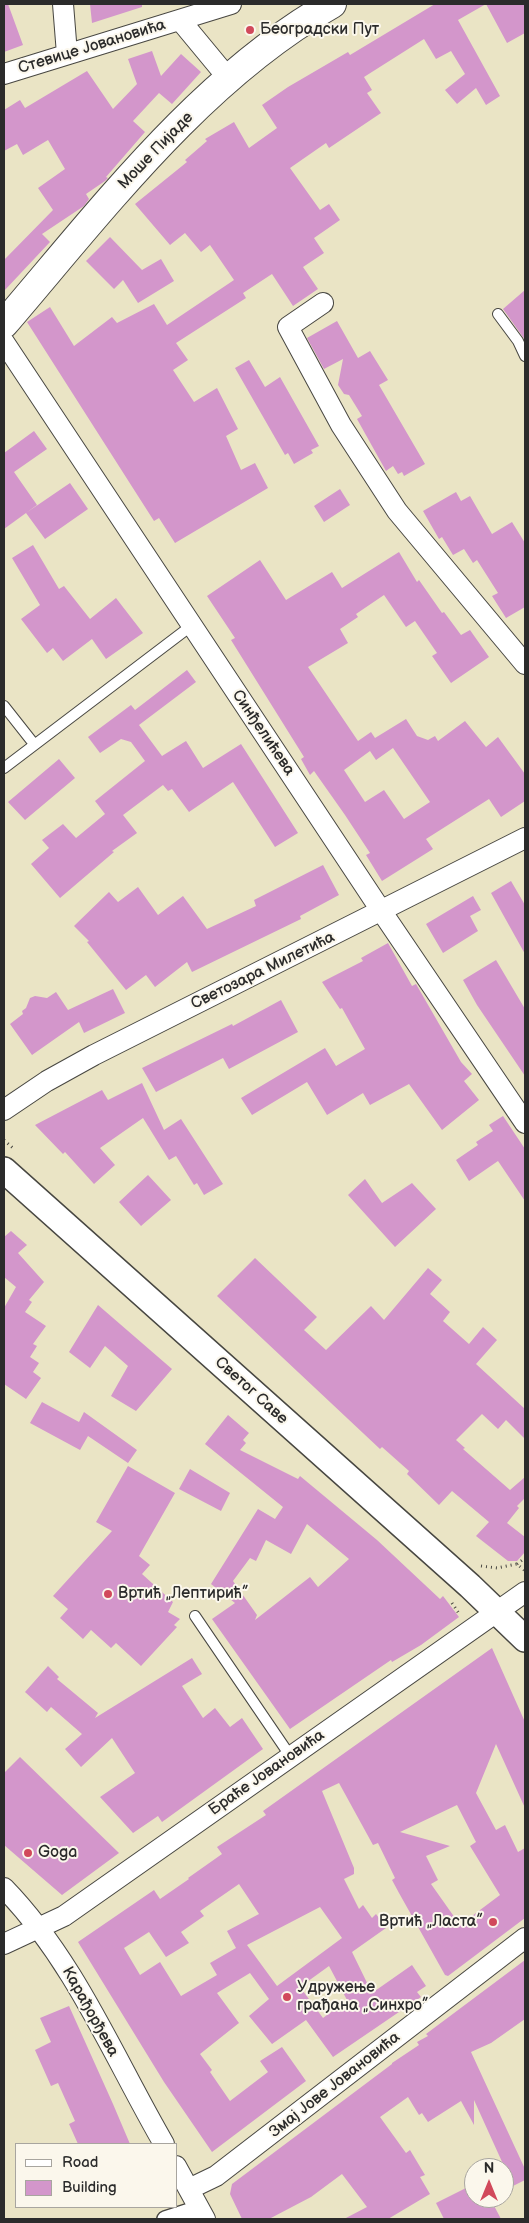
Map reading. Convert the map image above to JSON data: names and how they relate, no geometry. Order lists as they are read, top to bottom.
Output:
{
  "streets": {
    "main road": ["Моше Пијаде"],
    "street": [
      "Стевице Јовановића",
      "Синђелићева",
      "Светозара Милетића",
      "Светог Саве",
      "Браће Јовановића",
      "Карађорђева",
      "Змај Јове Јовановића"
    ]
  },
  "crossings": [
    ["Стевице Јовановића", "Моше Пијаде"],
    ["Синђелићева", "Светозара Милетића"],
    ["Светог Саве", "Браће Јовановића"],
    ["Браће Јовановића", "Карађорђева"]
  ],
  "places": [
    "Београдски Пут",
    "Вртић „Лептирић”",
    "Goga",
    "Вртић „Ласта”",
    "Удружење грађана „Синхро”"
  ],
  "legend": ["Road", "Building"],
  "north": "top"
}
